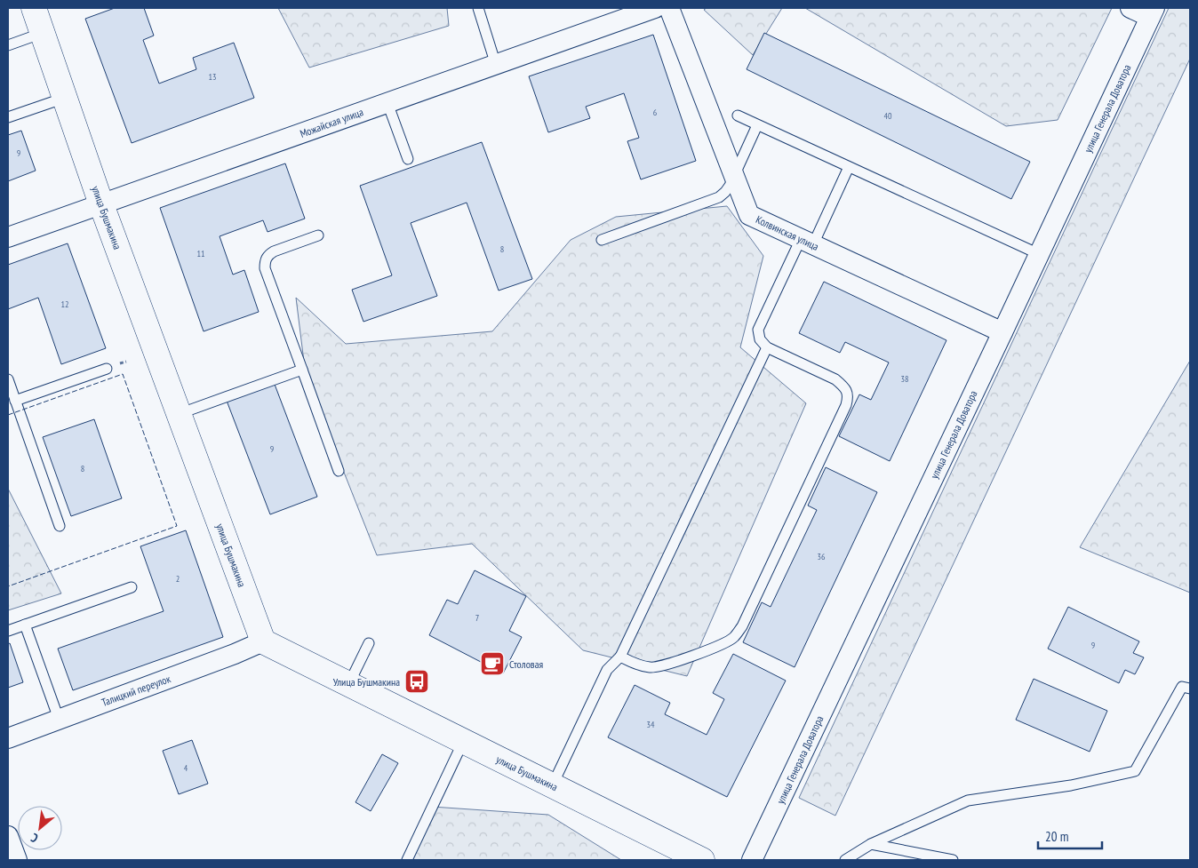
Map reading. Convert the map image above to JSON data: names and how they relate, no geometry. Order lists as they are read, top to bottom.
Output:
{
  "streets": {
    "street": [
      "улица Генерала Доватора",
      "Можайская улица",
      "улица Бушмакина",
      "Колвинская улица",
      "Талицкий переулок"
    ]
  },
  "crossings": [
    ["улица Генерала Доватора", "Колвинская улица"],
    ["Можайская улица", "улица Бушмакина"],
    ["улица Бушмакина", "Талицкий переулок"]
  ],
  "places": {
    "cafe": ["Столовая"],
    "bus stop": ["Улица Бушмакина"]
  },
  "house_numbers": [
    "13",
    "6",
    "40",
    "9",
    "8",
    "11",
    "12",
    "38",
    "9",
    "8",
    "36",
    "2",
    "7",
    "9",
    "34",
    "4"
  ],
  "scale_bar": "20 m",
  "north": "bottom left"
}
